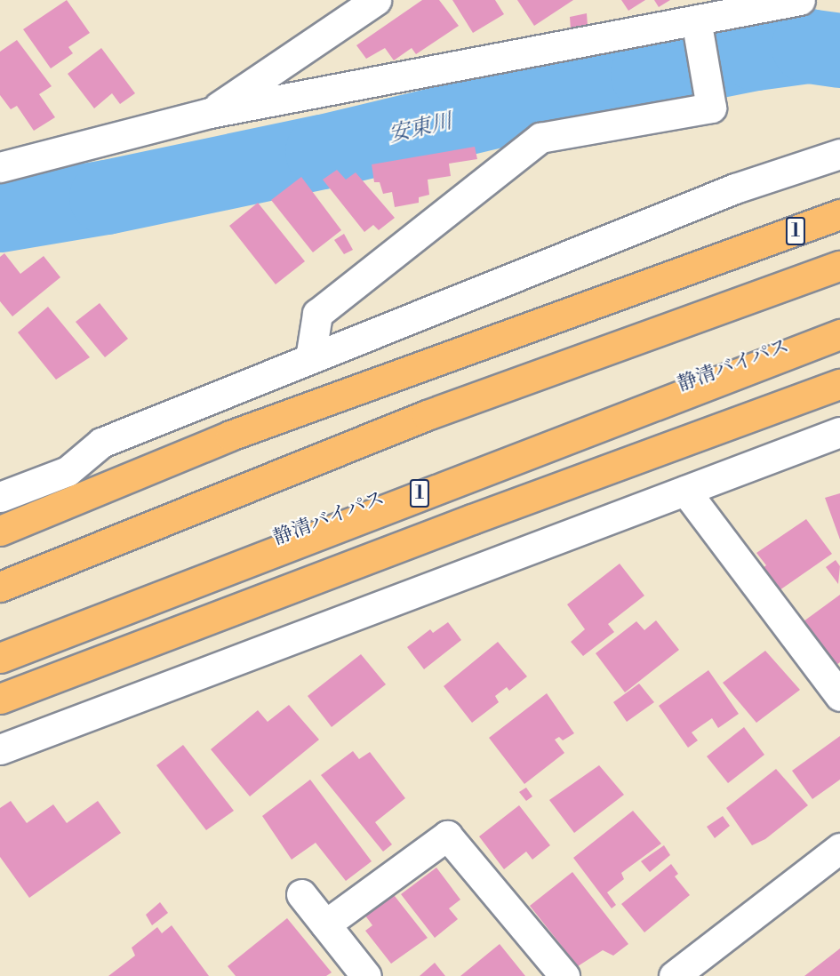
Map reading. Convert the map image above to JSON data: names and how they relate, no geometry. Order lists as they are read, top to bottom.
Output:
{
  "streets": {
    "highway": ["1", "静清バイパス"]
  },
  "water": ["安東川"]
}
